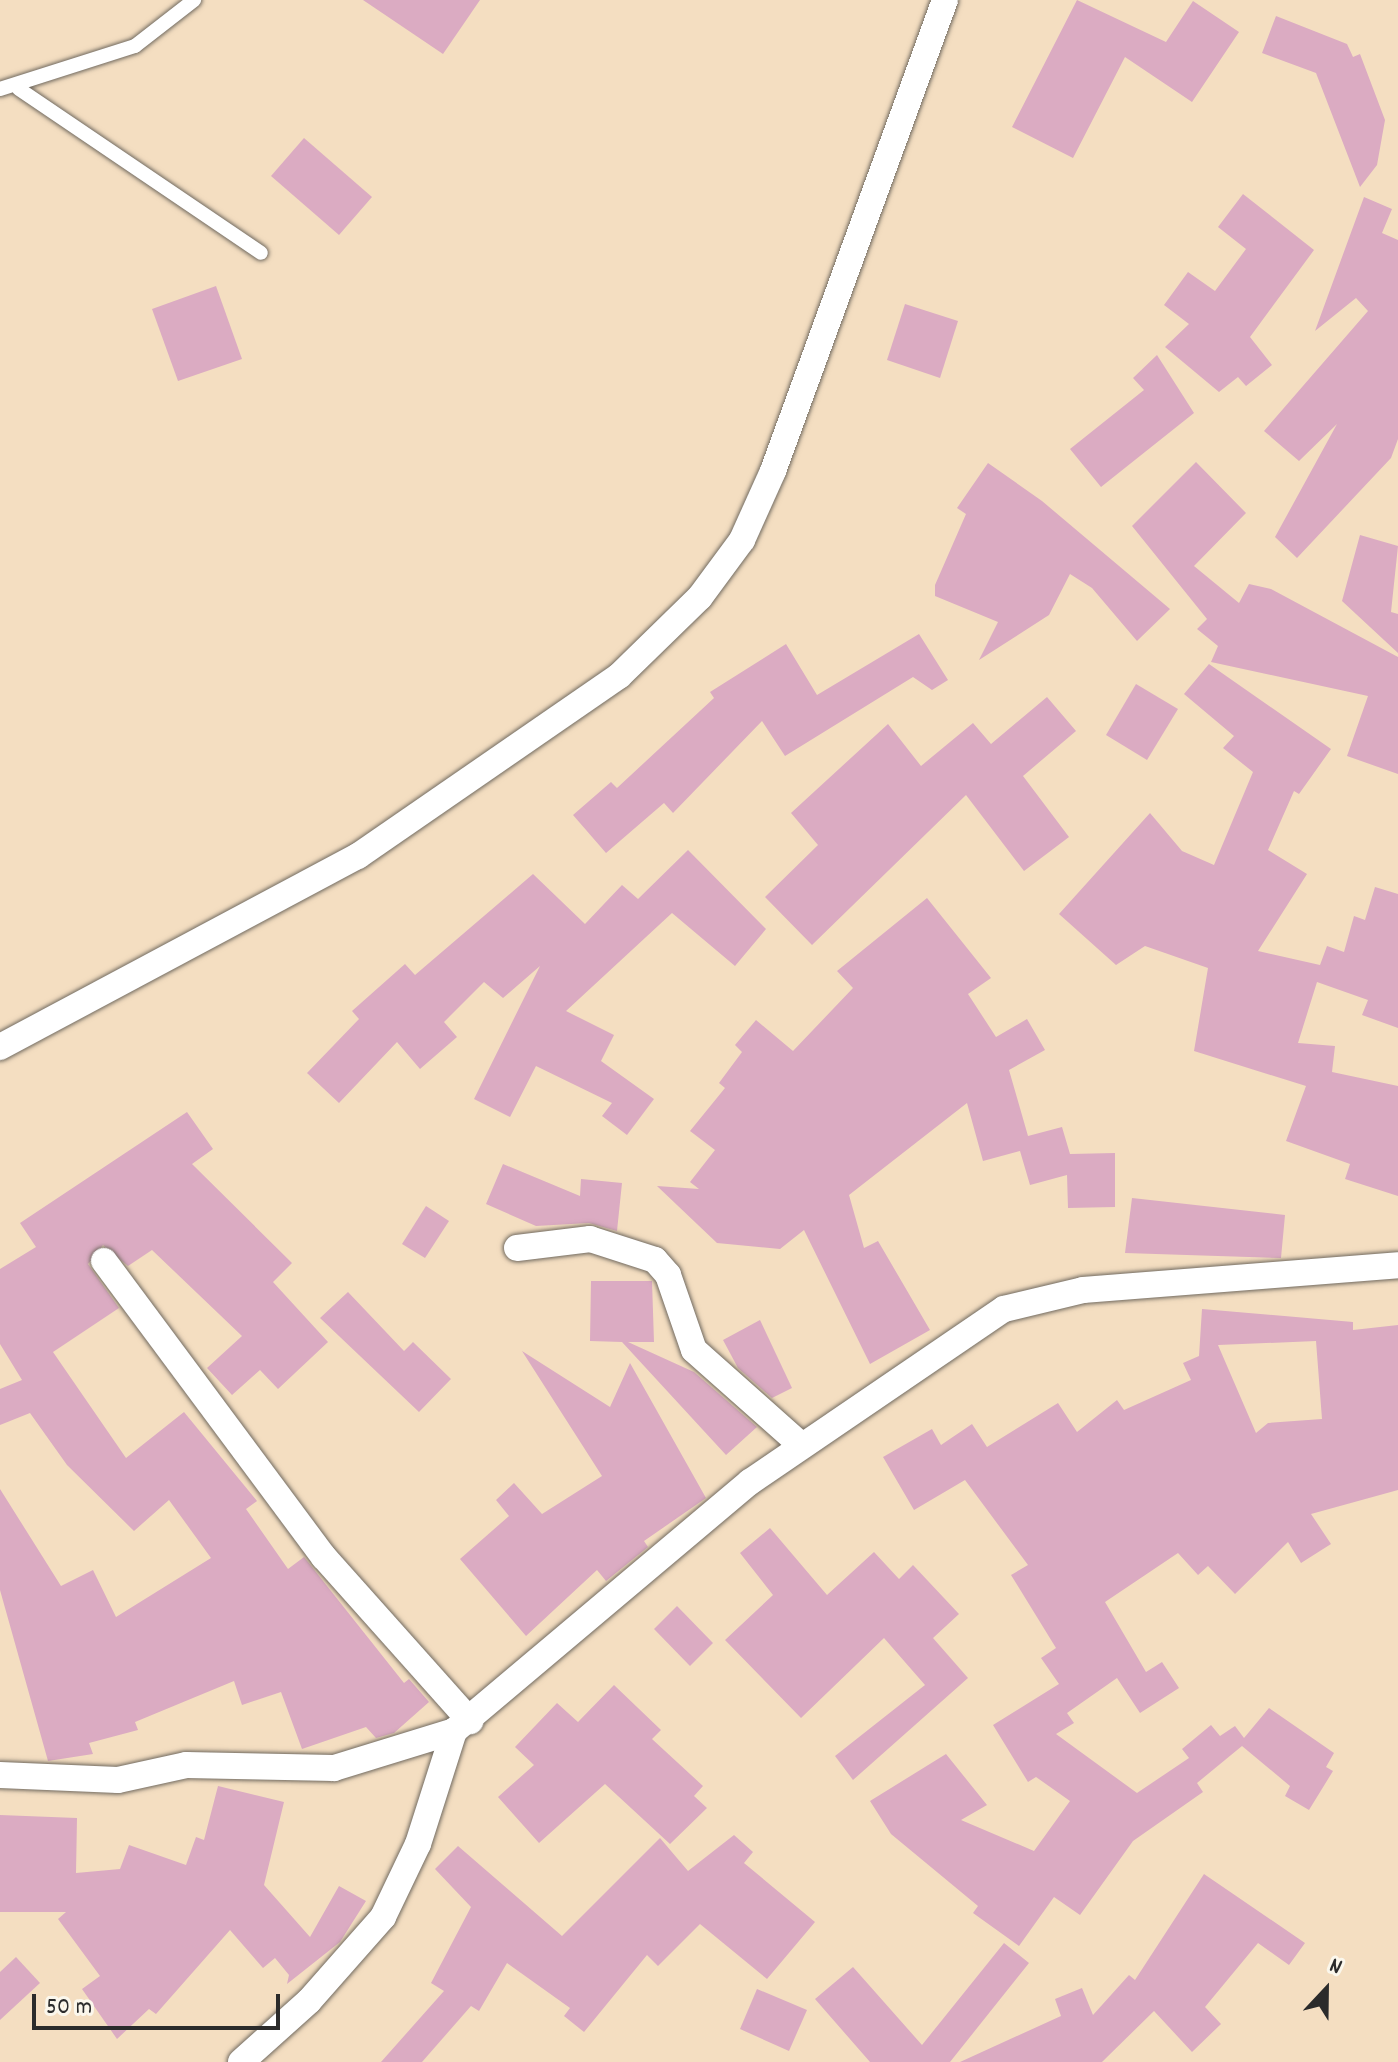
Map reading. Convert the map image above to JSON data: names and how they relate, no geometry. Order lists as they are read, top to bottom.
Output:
{
  "scale_bar": "50 m",
  "north": "top"
}
